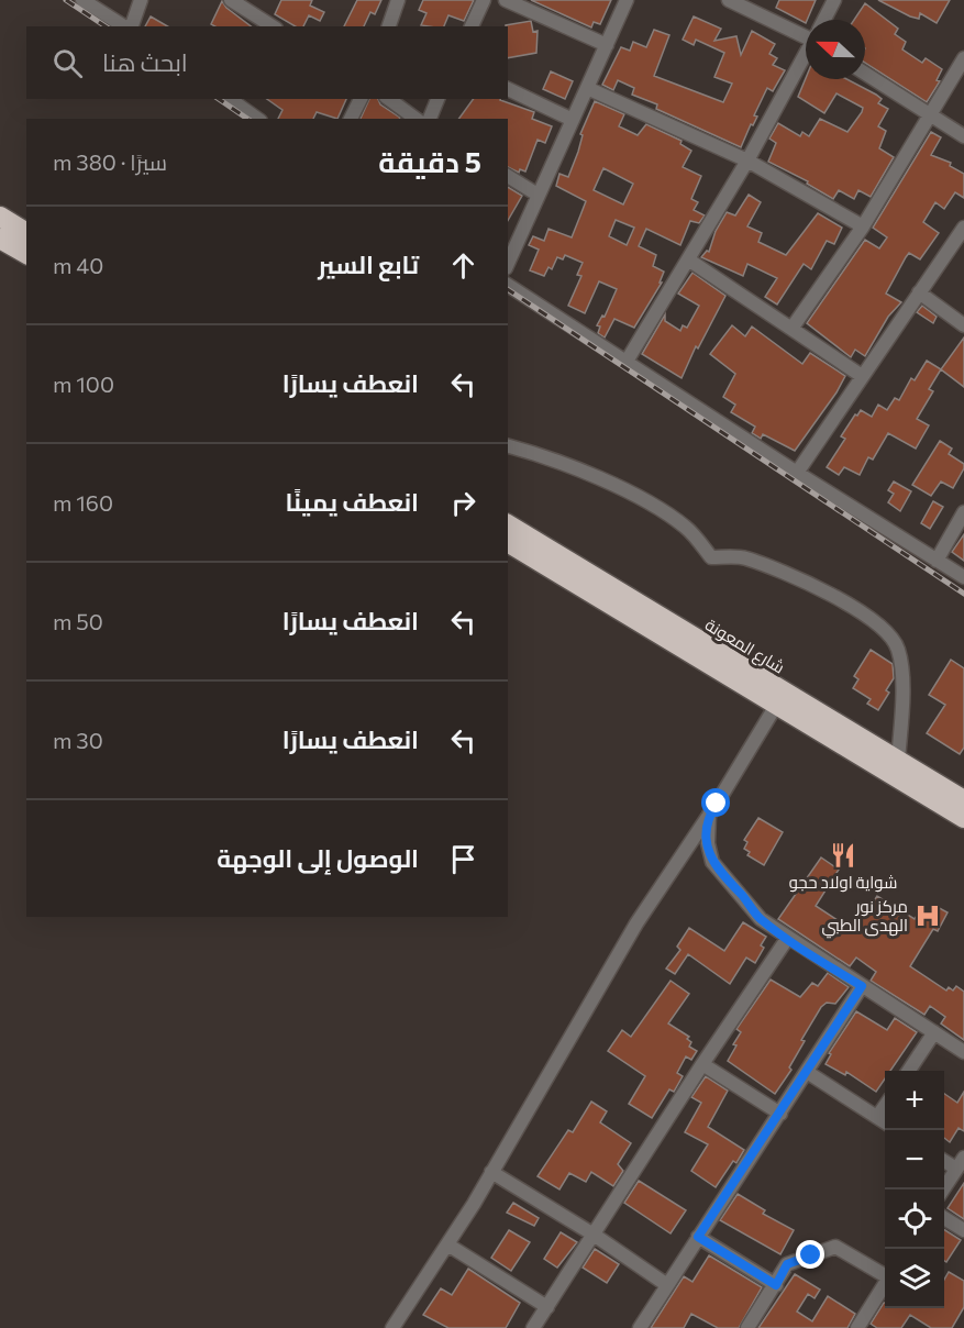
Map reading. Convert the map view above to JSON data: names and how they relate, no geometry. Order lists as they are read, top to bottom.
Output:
{
  "streets": {
    "highway": ["شارع المعونة"]
  },
  "places": {
    "restaurant": ["شواية اولاد حجو"],
    "hospital": ["مركز نور الهدى الطبي"]
  },
  "north": "left",
  "page": {
    "search": "ابحث هنا",
    "heading": ["5 دقيقة", "سيرًا · 380 m"],
    "list": [
      ["تابع السير", "40 m"],
      ["انعطف يسارًا", "100 m"],
      ["انعطف يمينًا", "160 m"],
      ["انعطف يسارًا", "50 m"],
      ["انعطف يسارًا", "30 m"],
      "الوصول إلى الوجهة"
    ],
    "map_buttons": ["+", "−"]
  }
}
